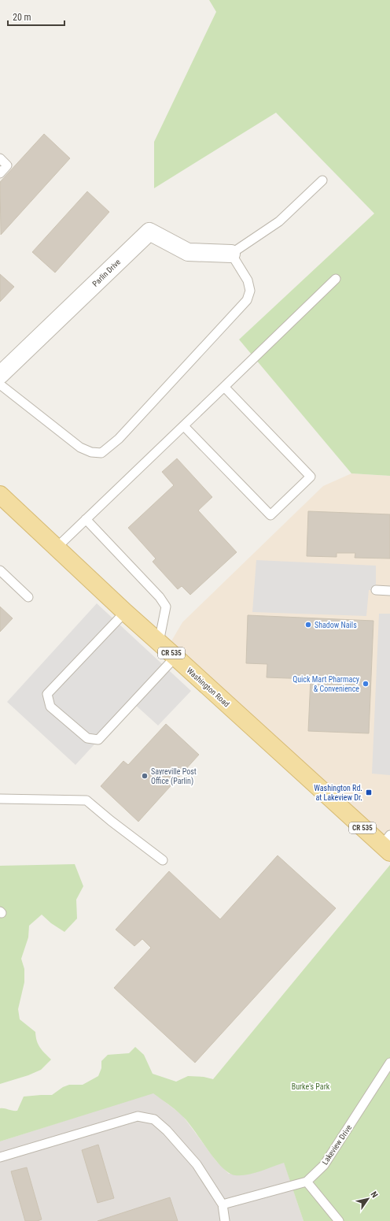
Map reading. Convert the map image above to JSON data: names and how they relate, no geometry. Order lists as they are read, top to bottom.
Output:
{
  "streets": {
    "main road": ["CR 535", "Washington Road"],
    "street": ["Parlin Drive"],
    "lane": ["Lakeview Drive"]
  },
  "parks": ["Burke's Park"],
  "places": {
    "other": ["Shadow Nails", "Quick Mart Pharmacy & Convenience", "Sayreville Post Office (Parlin)"],
    "transit": ["Washington Rd. at Lakeview Dr."]
  },
  "scale_bar": "20 m",
  "north": "top right"
}
